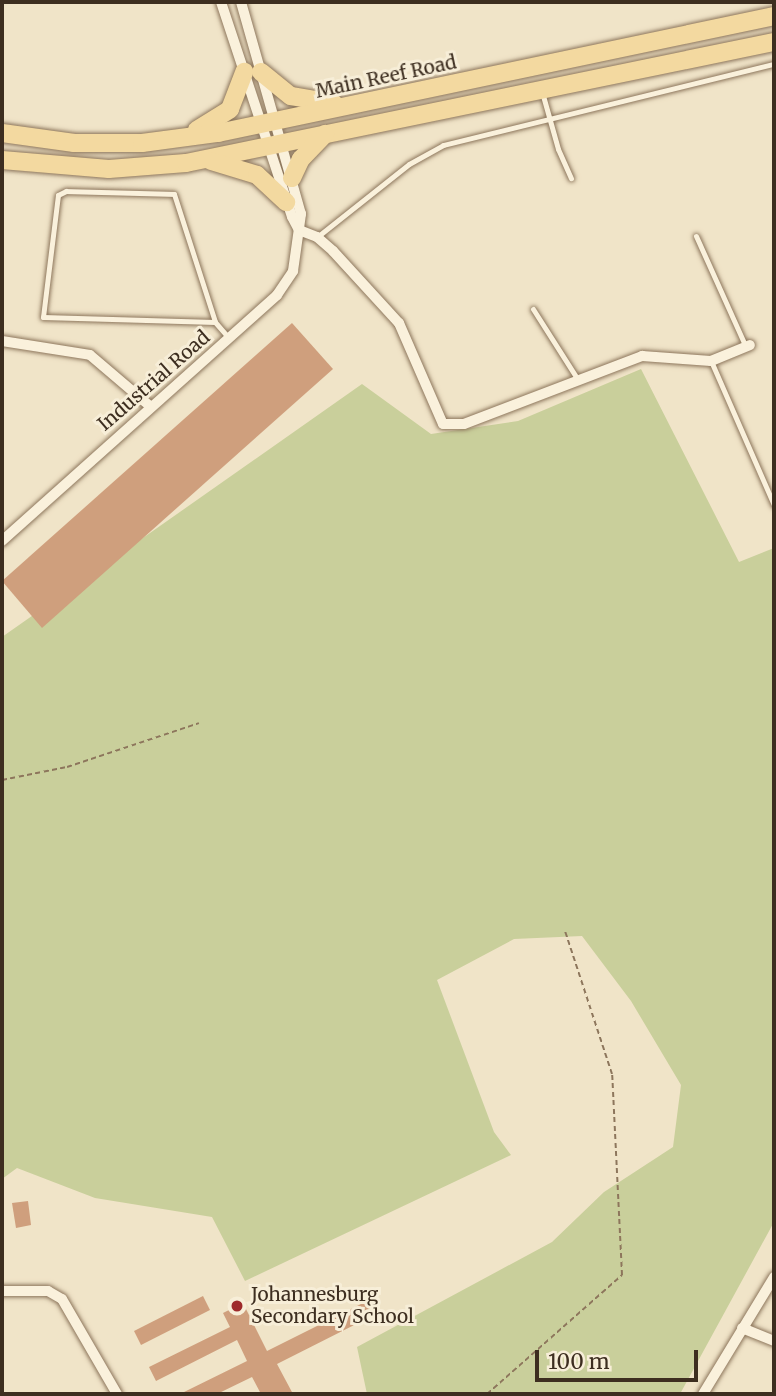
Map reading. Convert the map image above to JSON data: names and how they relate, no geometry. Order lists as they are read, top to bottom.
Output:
{
  "streets": {
    "main road": ["Main Reef Road"],
    "street": ["Industrial Road"]
  },
  "places": ["Johannesburg Secondary School"],
  "scale_bar": "100 m"
}
